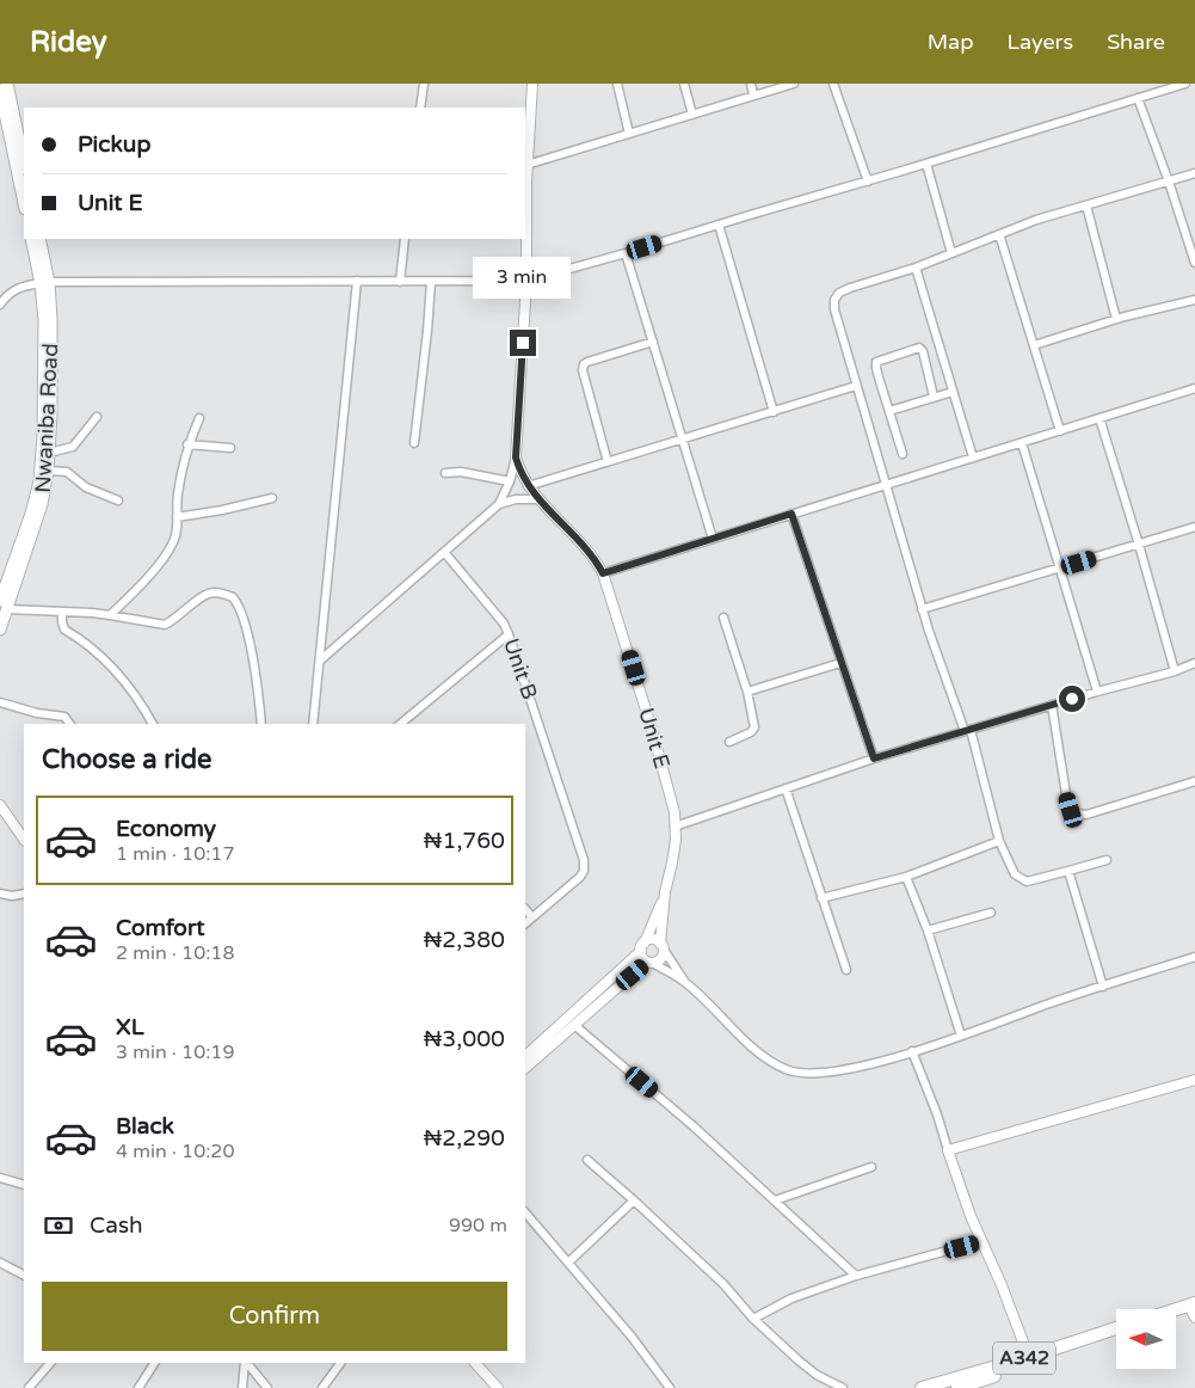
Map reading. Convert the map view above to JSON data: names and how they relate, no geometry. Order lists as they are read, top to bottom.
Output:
{
  "streets": {
    "highway": ["A342"],
    "main road": ["Nwaniba Road"],
    "street": ["Unit B", "Unit E"]
  },
  "north": "left",
  "page": {
    "header": "Ridey",
    "nav": ["Map", "Layers", "Share"],
    "banner": ["Pickup", "Unit E"],
    "bubble": "3 min",
    "heading": "Choose a ride",
    "list": [
      {
        "name": "Economy",
        "note": "1 min · 10:17",
        "value": "₦1,760"
      },
      {
        "name": "Comfort",
        "note": "2 min · 10:18",
        "value": "₦2,380"
      },
      {
        "name": "XL",
        "note": "3 min · 10:19",
        "value": "₦3,000"
      },
      {
        "name": "Black",
        "note": "4 min · 10:20",
        "value": "₦2,290"
      }
    ],
    "pay": ["Cash", "990 m"],
    "buttons": "Confirm"
  }
}
